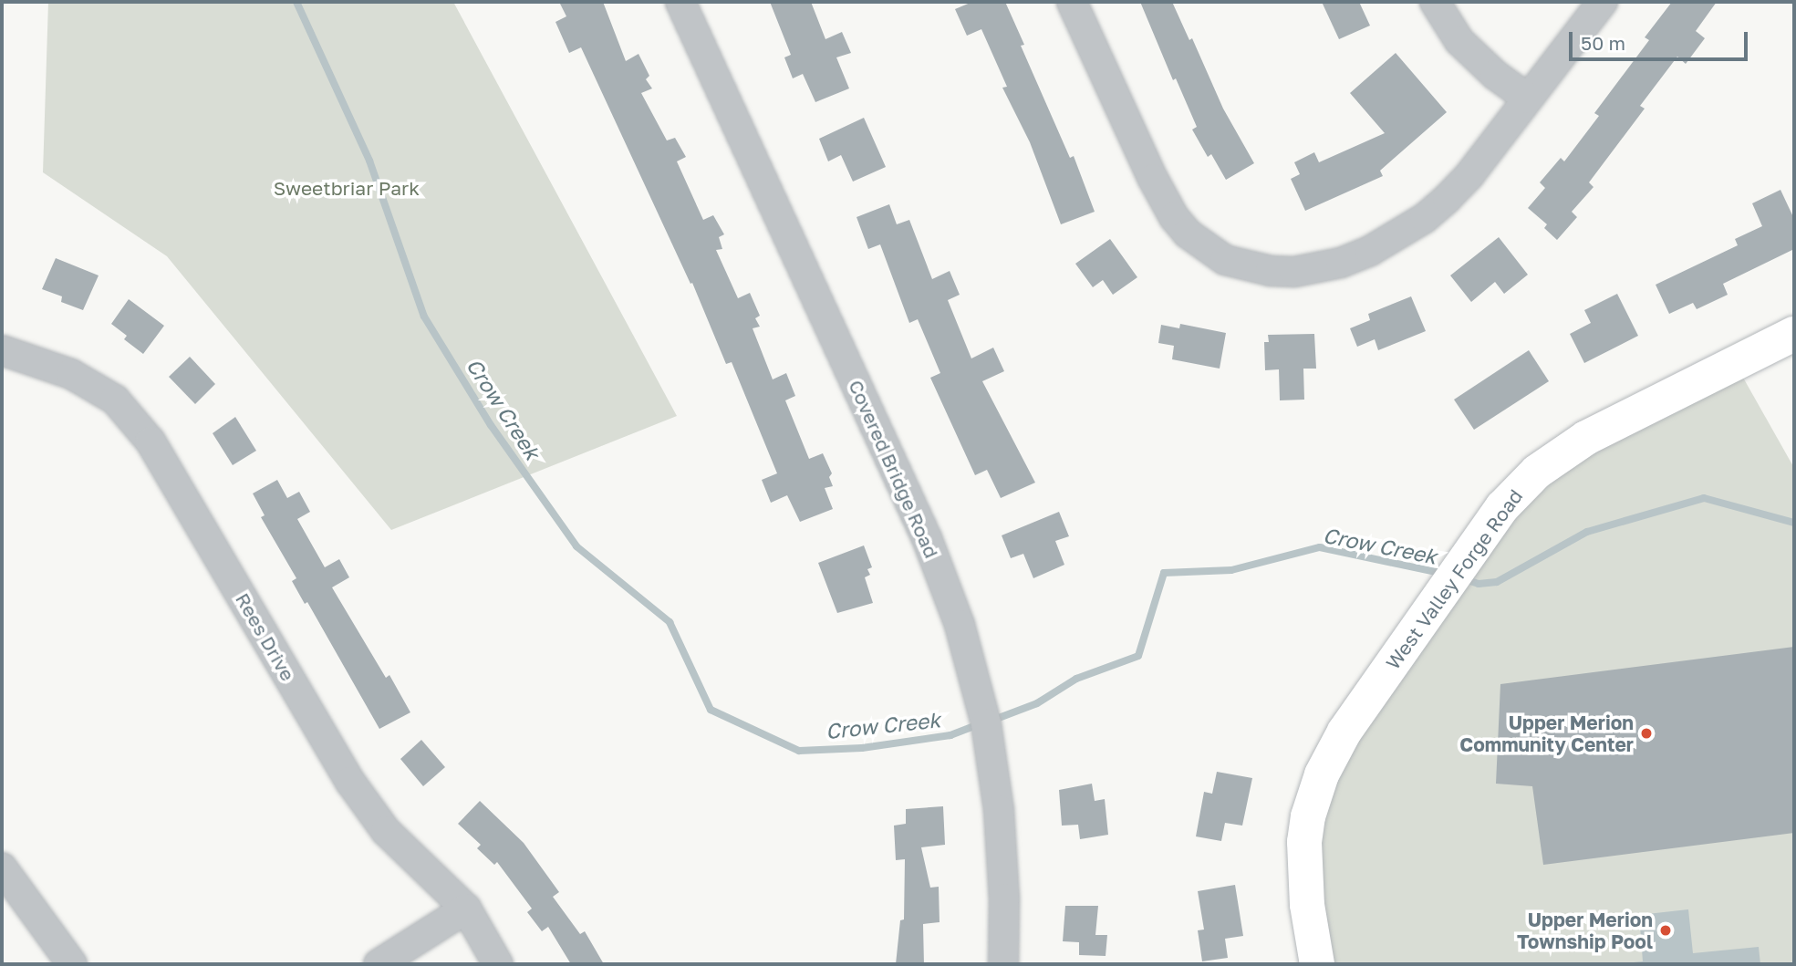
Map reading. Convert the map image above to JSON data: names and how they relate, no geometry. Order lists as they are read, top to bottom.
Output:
{
  "streets": {
    "main road": ["West Valley Forge Road"],
    "street": ["Covered Bridge Road", "Rees Drive"]
  },
  "water": ["Crow Creek"],
  "parks": ["Sweetbriar Park"],
  "places": ["Upper Merion Community Center", "Upper Merion Township Pool"],
  "scale_bar": "50 m"
}
